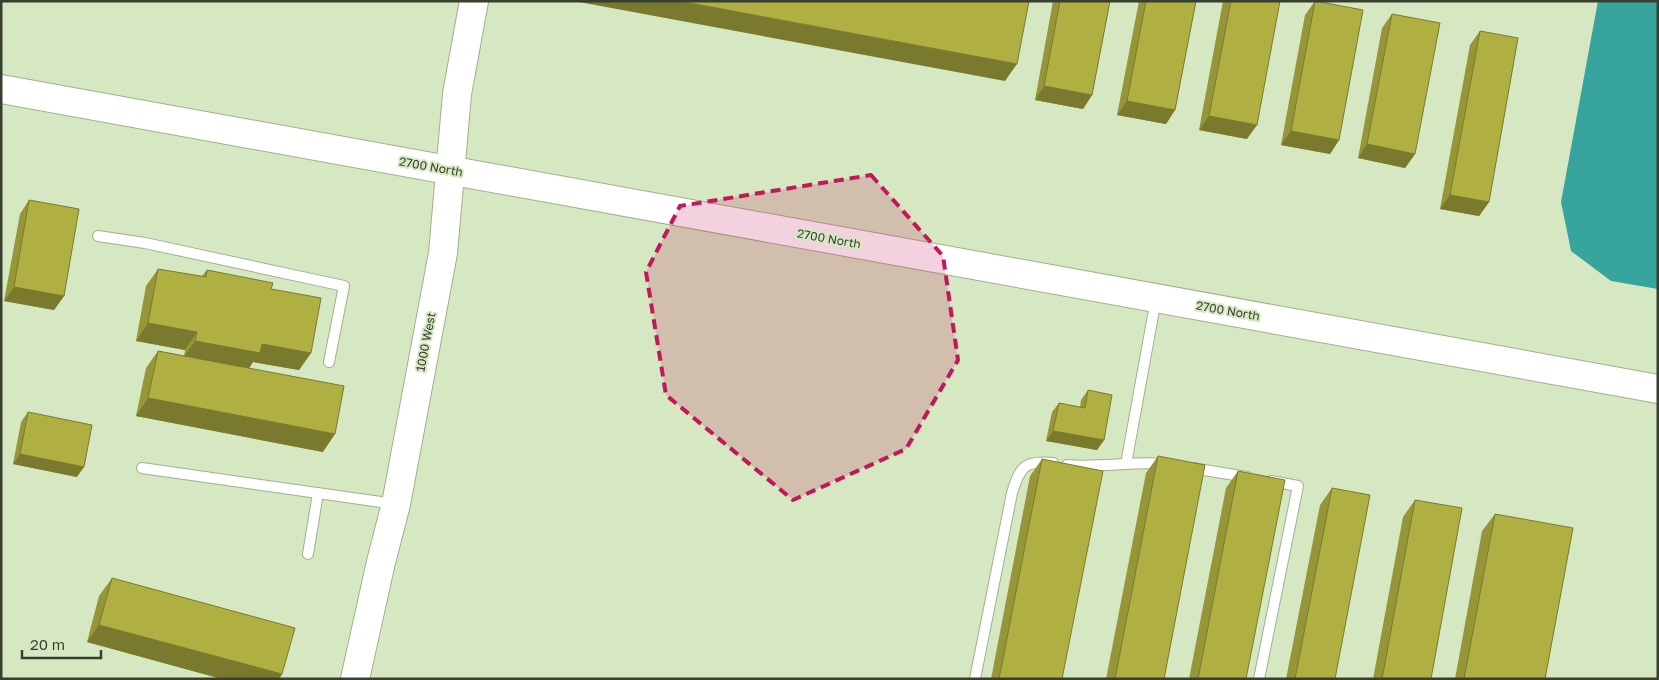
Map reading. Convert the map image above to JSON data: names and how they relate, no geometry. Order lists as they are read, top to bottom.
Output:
{
  "streets": {
    "main road": ["2700 North", "1000 West"]
  },
  "crossings": [
    ["2700 North", "1000 West"]
  ],
  "scale_bar": "20 m"
}
